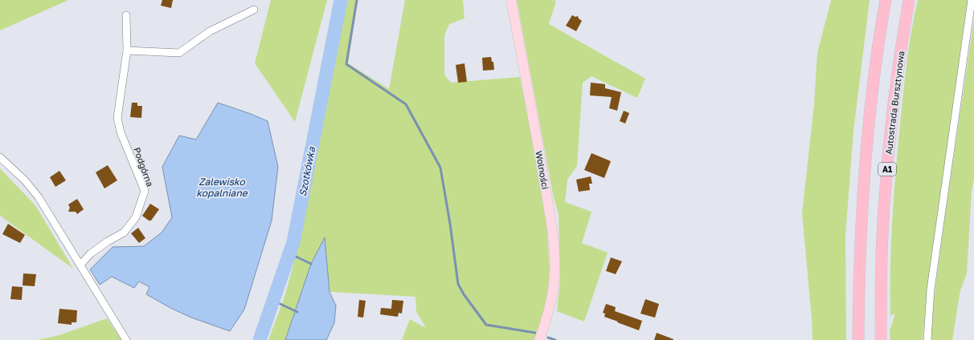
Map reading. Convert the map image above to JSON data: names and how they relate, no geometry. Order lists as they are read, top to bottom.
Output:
{
  "streets": {
    "highway": ["Autostrada Bursztynowa", "A1"],
    "main road": ["Wolności"],
    "street": ["Podgórna"]
  },
  "water": ["Szotkówka", "Zalewisko kopalniane"]
}
